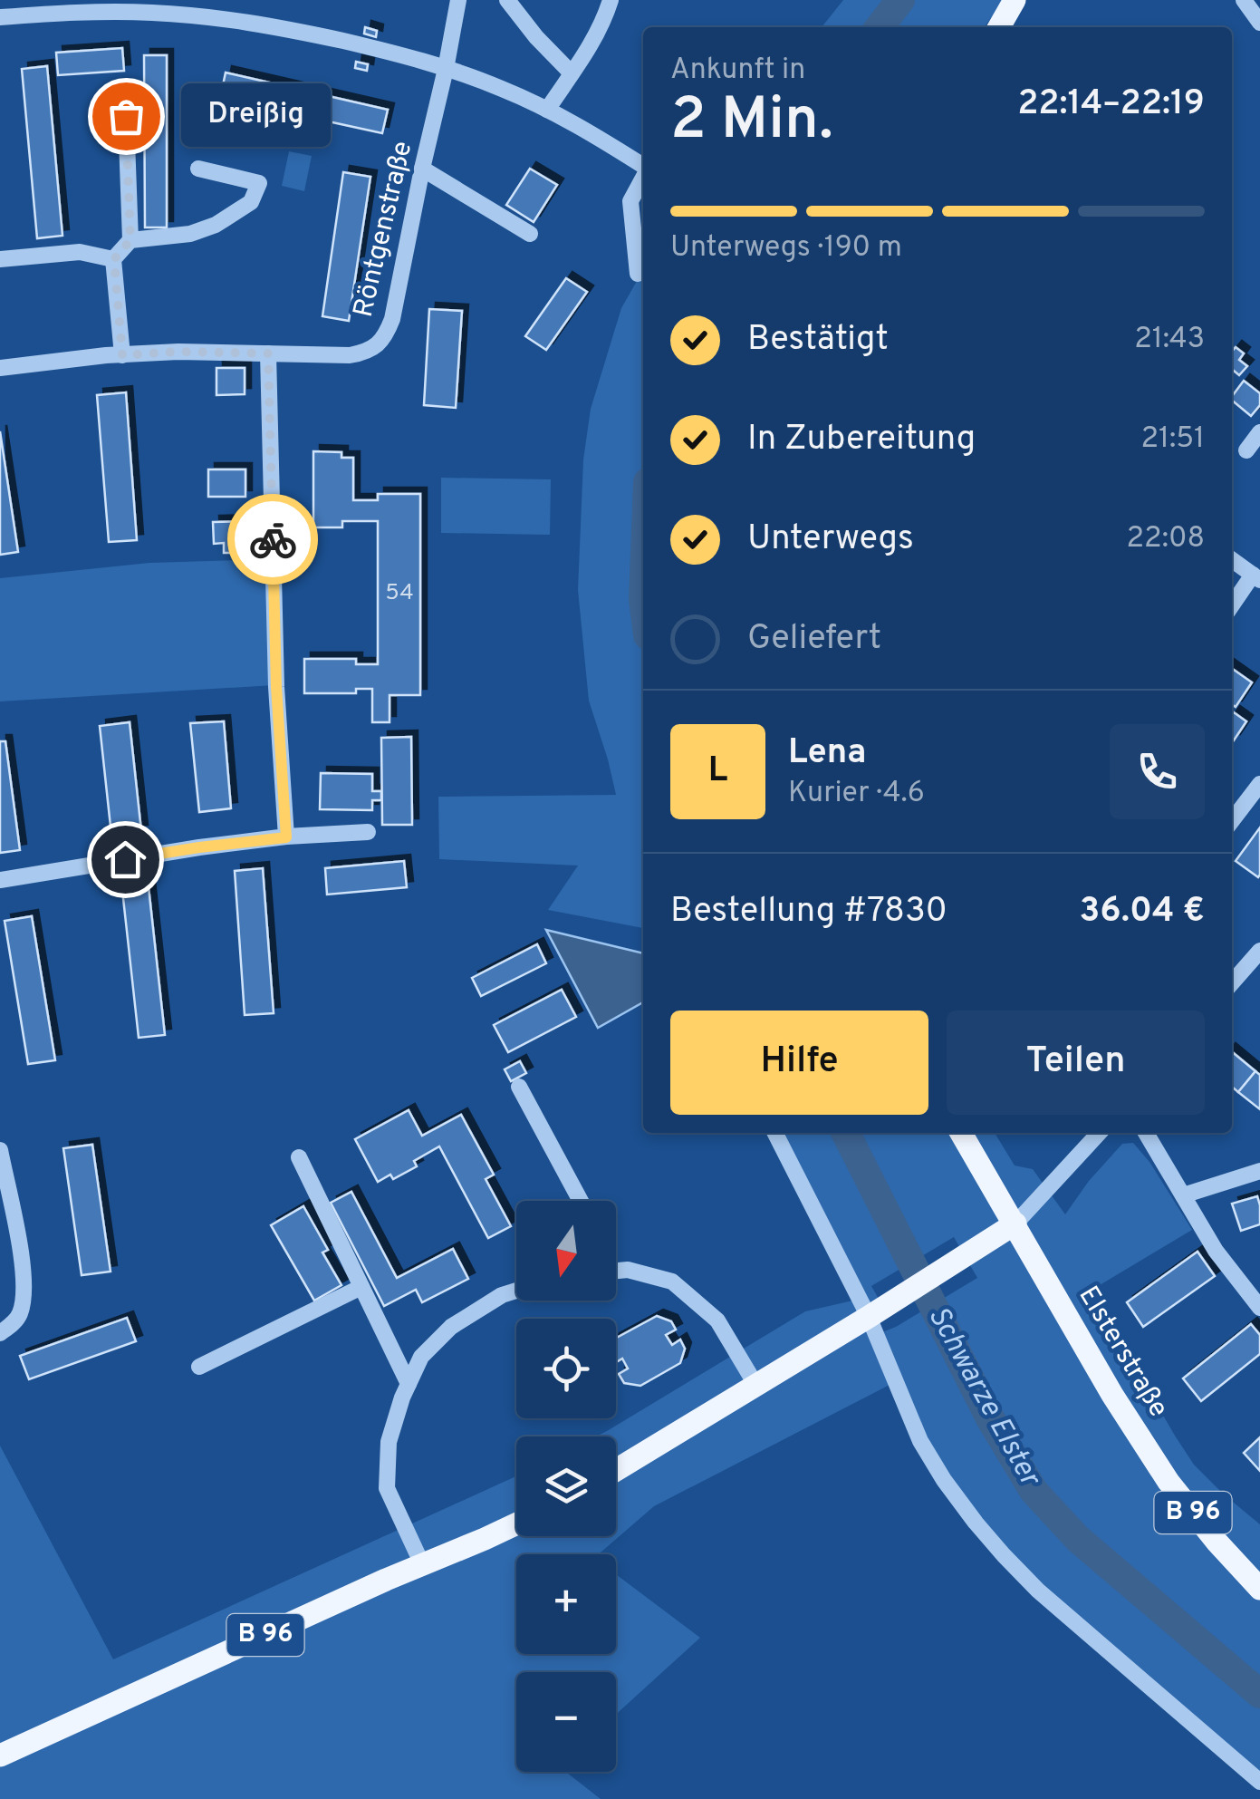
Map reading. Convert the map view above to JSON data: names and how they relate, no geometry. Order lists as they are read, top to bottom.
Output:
{
  "streets": {
    "main road": ["Elsterstraße", "B 96"],
    "street": ["Röntgenstraße"]
  },
  "water": ["Schwarze Elster"],
  "places": ["Dreißig"],
  "house_numbers": ["54"],
  "north": "bottom",
  "page": {
    "heading": ["2 Min.", "Ankunft in", "22:14–22:19"],
    "panel": [
      "Lena",
      "Kurier · 4.6",
      "Bestellung #7830",
      "36.04 €"
    ],
    "bubble": "Dreißig",
    "bar": "Unterwegs · 190 m",
    "list": [
      ["Bestätigt", "21:43"],
      ["In Zubereitung", "21:51"],
      ["Unterwegs", "22:08"],
      "Geliefert"
    ],
    "round": "L",
    "buttons": ["Hilfe", "Teilen"],
    "map_buttons": ["+", "−"]
  }
}
